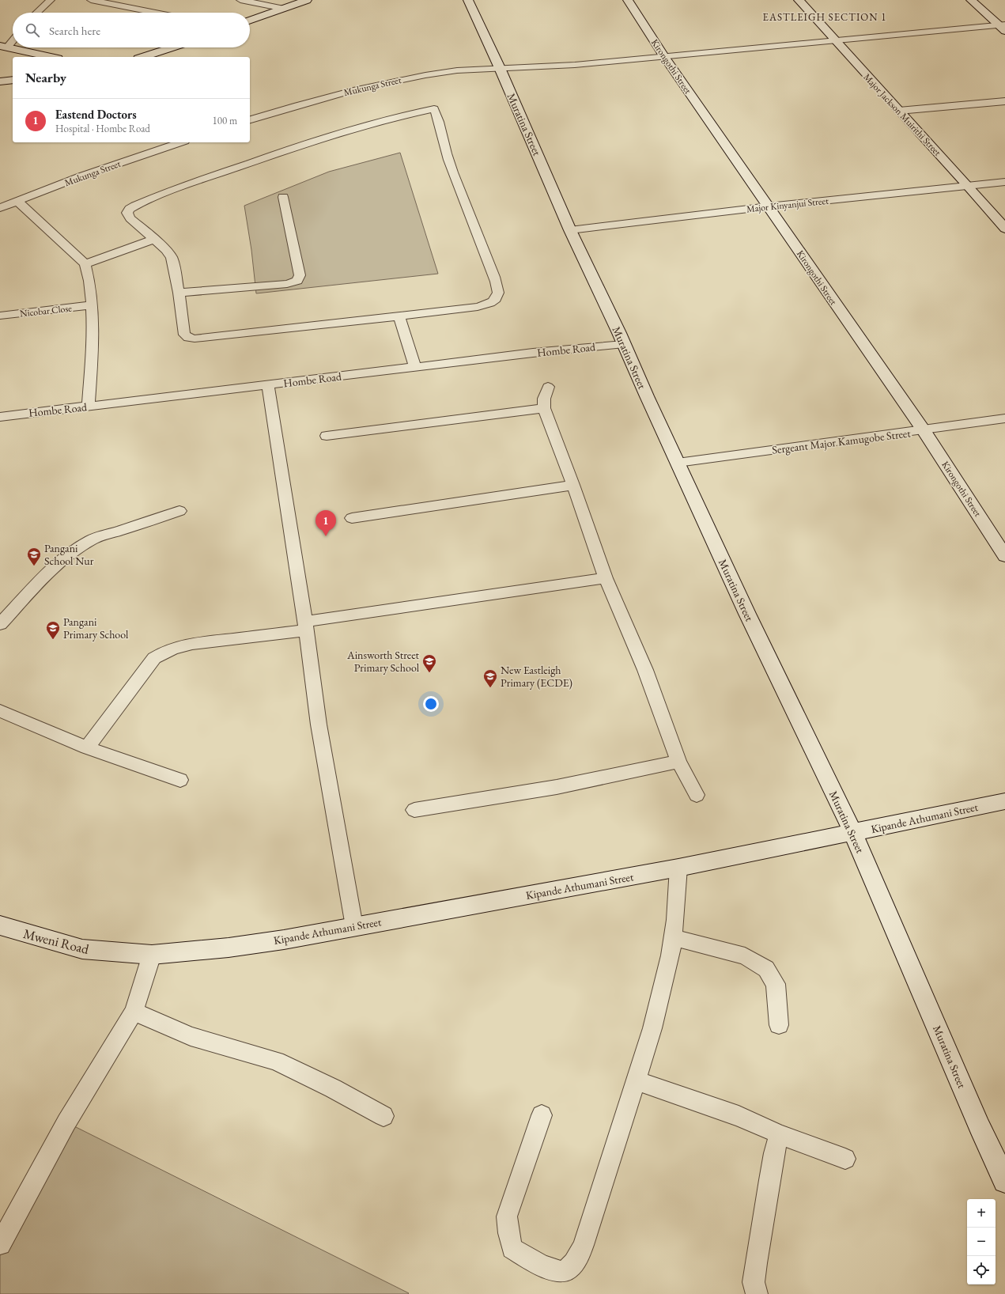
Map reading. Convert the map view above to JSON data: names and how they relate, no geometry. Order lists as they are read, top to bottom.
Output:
{
  "streets": {
    "street": [
      "Kirongothi Street",
      "Mukunga Street",
      "Major Jackson Muirithi Street",
      "Muratina Street",
      "Major Kinyanjui Street",
      "Nicobar Close",
      "Hombe Road",
      "Sergeant Major Kamugobe Street",
      "Kipande Athumani Street",
      "Mweni Road"
    ]
  },
  "crossings": [
    ["Kirongothi Street", "Mukunga Street"],
    ["Kirongothi Street", "Major Kinyanjui Street"],
    ["Kirongothi Street", "Sergeant Major Kamugobe Street"],
    ["Mukunga Street", "Major Jackson Muirithi Street"],
    ["Mukunga Street", "Muratina Street"],
    ["Major Jackson Muirithi Street", "Major Kinyanjui Street"],
    ["Muratina Street", "Major Kinyanjui Street"],
    ["Muratina Street", "Hombe Road"],
    ["Muratina Street", "Sergeant Major Kamugobe Street"],
    ["Muratina Street", "Kipande Athumani Street"],
    ["Kipande Athumani Street", "Mweni Road"]
  ],
  "districts": ["EASTLEIGH SECTION 1"],
  "places": {
    "school or university": [
      "Pangani School Nur",
      "Pangani Primary School",
      "Ainsworth Street Primary School",
      "New Eastleigh Primary (ECDE)"
    ]
  },
  "page": {
    "search": "Search here",
    "heading": "Nearby",
    "list": [
      {
        "mark": "1",
        "name": "Eastend Doctors",
        "note": "Hospital · Hombe Road",
        "value": "100 m"
      }
    ],
    "pins": "1",
    "map_buttons": ["+", "−"]
  }
}
